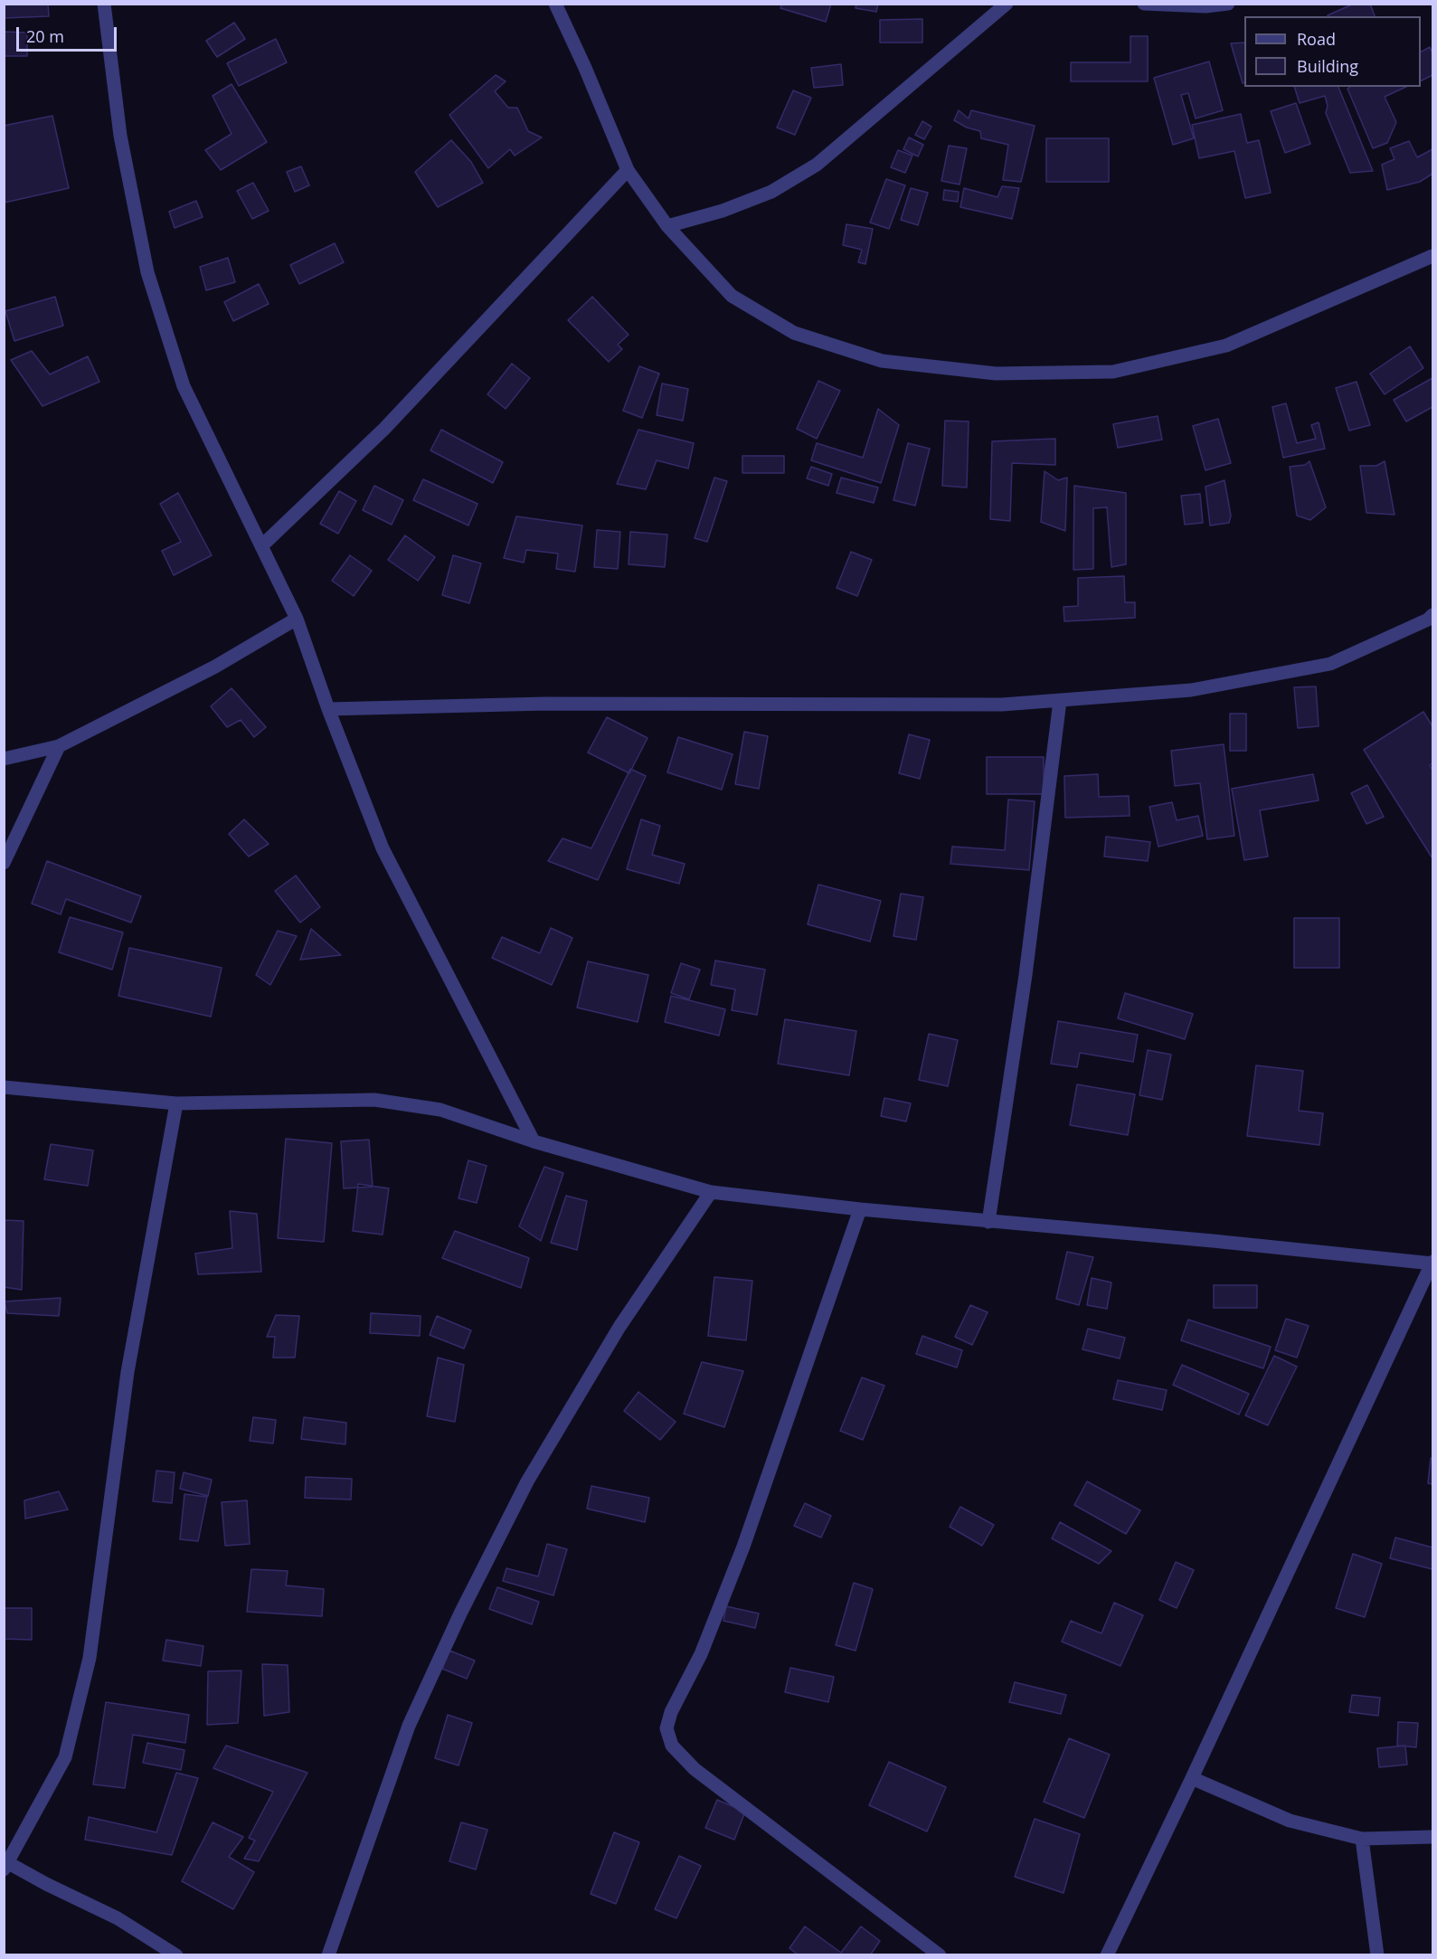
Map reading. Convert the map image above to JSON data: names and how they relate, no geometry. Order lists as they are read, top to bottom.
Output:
{
  "legend": ["Road", "Building"],
  "scale_bar": "20 m"
}
